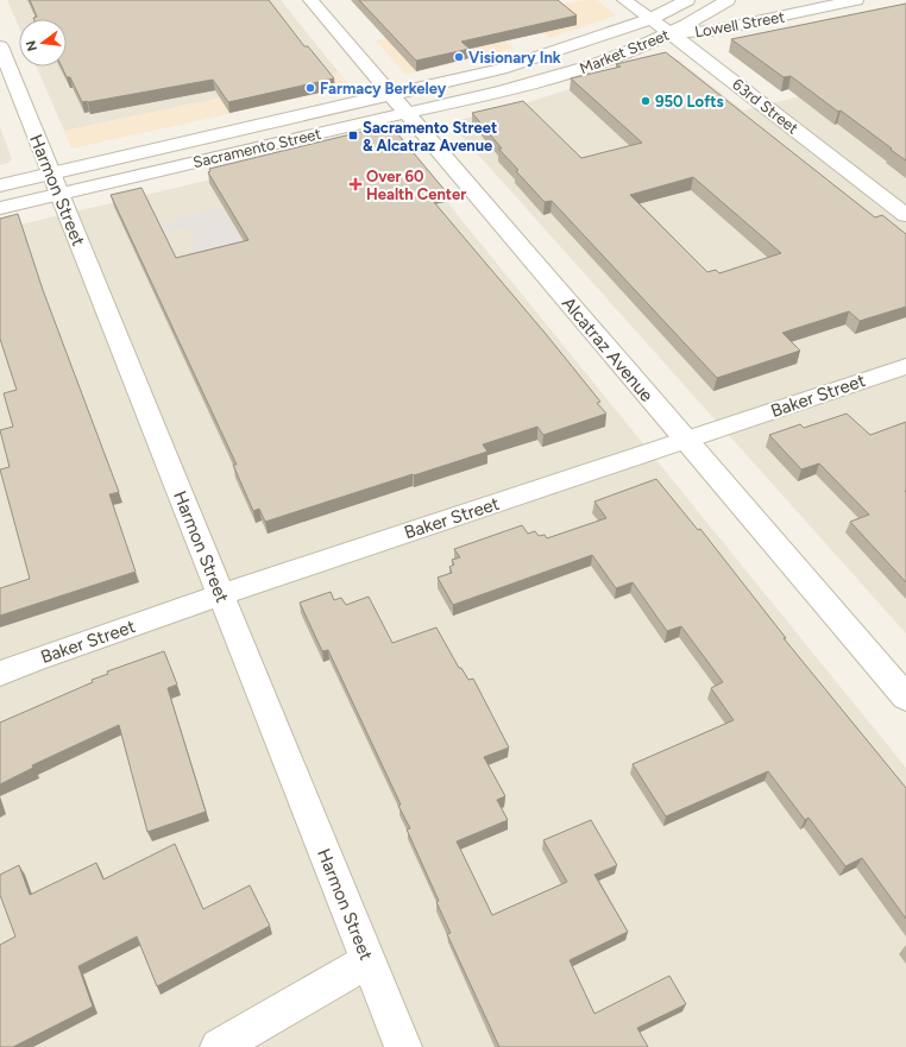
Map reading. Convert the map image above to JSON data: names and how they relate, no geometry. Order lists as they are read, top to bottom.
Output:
{
  "streets": {
    "street": [
      "Lowell Street",
      "Market Street",
      "63rd Street",
      "Sacramento Street",
      "Harmon Street",
      "Alcatraz Avenue",
      "Baker Street"
    ]
  },
  "crossings": [
    ["Lowell Street", "Market Street"],
    ["Lowell Street", "63rd Street"],
    ["Market Street", "63rd Street"],
    ["Market Street", "Sacramento Street"],
    ["Sacramento Street", "Harmon Street"],
    ["Sacramento Street", "Alcatraz Avenue"],
    ["Harmon Street", "Baker Street"],
    ["Alcatraz Avenue", "Baker Street"]
  ],
  "places": {
    "other": ["Visionary Ink", "Farmacy Berkeley", "950 Lofts"],
    "transit": ["Sacramento Street & Alcatraz Avenue"],
    "health": ["Over 60 Health Center"]
  },
  "north": "left"
}
